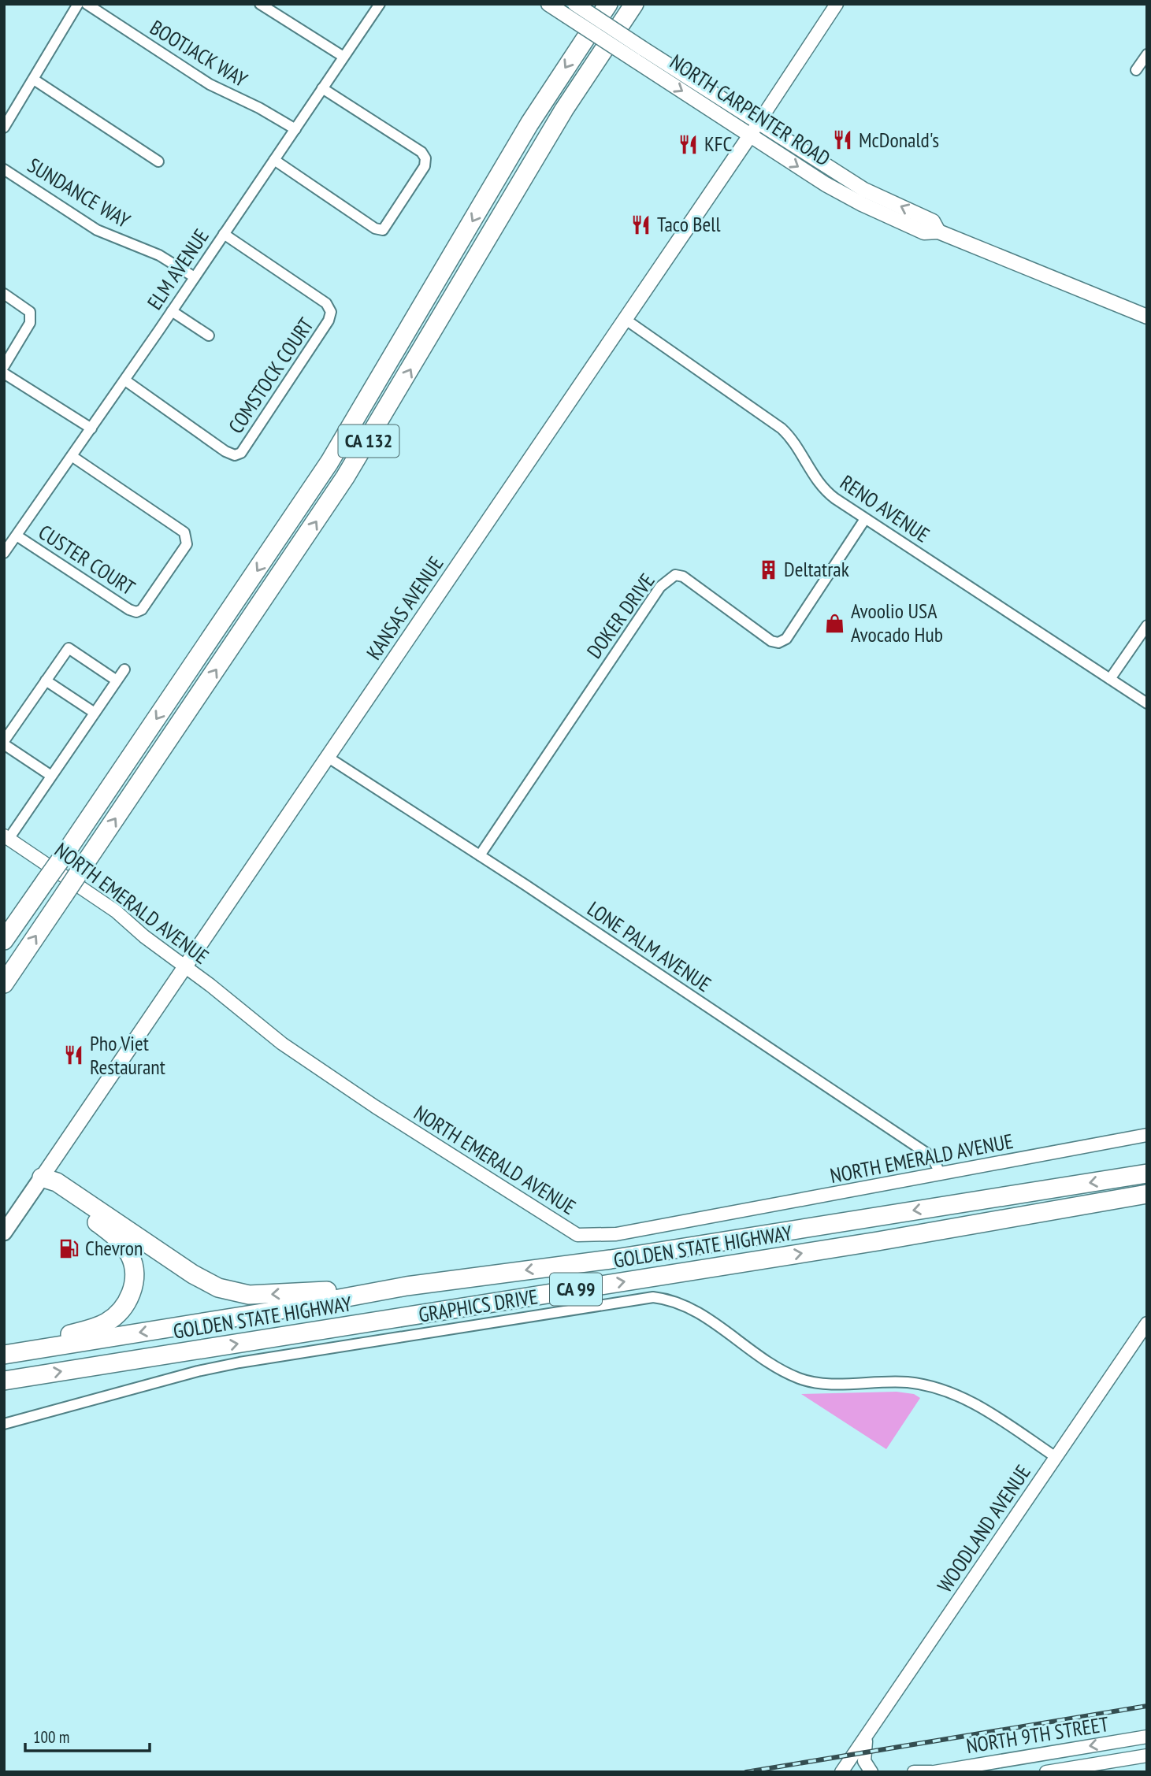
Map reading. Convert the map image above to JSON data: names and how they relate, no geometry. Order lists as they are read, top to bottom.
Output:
{
  "streets": {
    "highway": ["CA 132", "GOLDEN STATE HIGHWAY", "CA 99"],
    "main road": ["NORTH CARPENTER ROAD", "KANSAS AVENUE"],
    "street": [
      "BOOTJACK WAY",
      "SUNDANCE WAY",
      "ELM AVENUE",
      "COMSTOCK COURT",
      "RENO AVENUE",
      "CUSTER COURT",
      "DOKER DRIVE",
      "NORTH EMERALD AVENUE",
      "LONE PALM AVENUE",
      "GRAPHICS DRIVE",
      "WOODLAND AVENUE",
      "NORTH 9TH STREET"
    ]
  },
  "crossings": [
    ["BOOTJACK WAY", "ELM AVENUE"],
    ["NORTH CARPENTER ROAD", "KANSAS AVENUE"],
    ["SUNDANCE WAY", "ELM AVENUE"],
    ["ELM AVENUE", "COMSTOCK COURT"],
    ["ELM AVENUE", "CUSTER COURT"],
    ["RENO AVENUE", "KANSAS AVENUE"],
    ["RENO AVENUE", "DOKER DRIVE"],
    ["KANSAS AVENUE", "NORTH EMERALD AVENUE"],
    ["KANSAS AVENUE", "LONE PALM AVENUE"],
    ["DOKER DRIVE", "LONE PALM AVENUE"],
    ["NORTH EMERALD AVENUE", "LONE PALM AVENUE"],
    ["GRAPHICS DRIVE", "WOODLAND AVENUE"]
  ],
  "places": {
    "restaurant": [
      "McDonald's",
      "KFC",
      "Taco Bell",
      "Pho Viet Restaurant"
    ],
    "building": ["Deltatrak"],
    "shop": ["Avoolio USA Avocado Hub"],
    "fuel station": ["Chevron"]
  },
  "scale_bar": "100 m"
}
